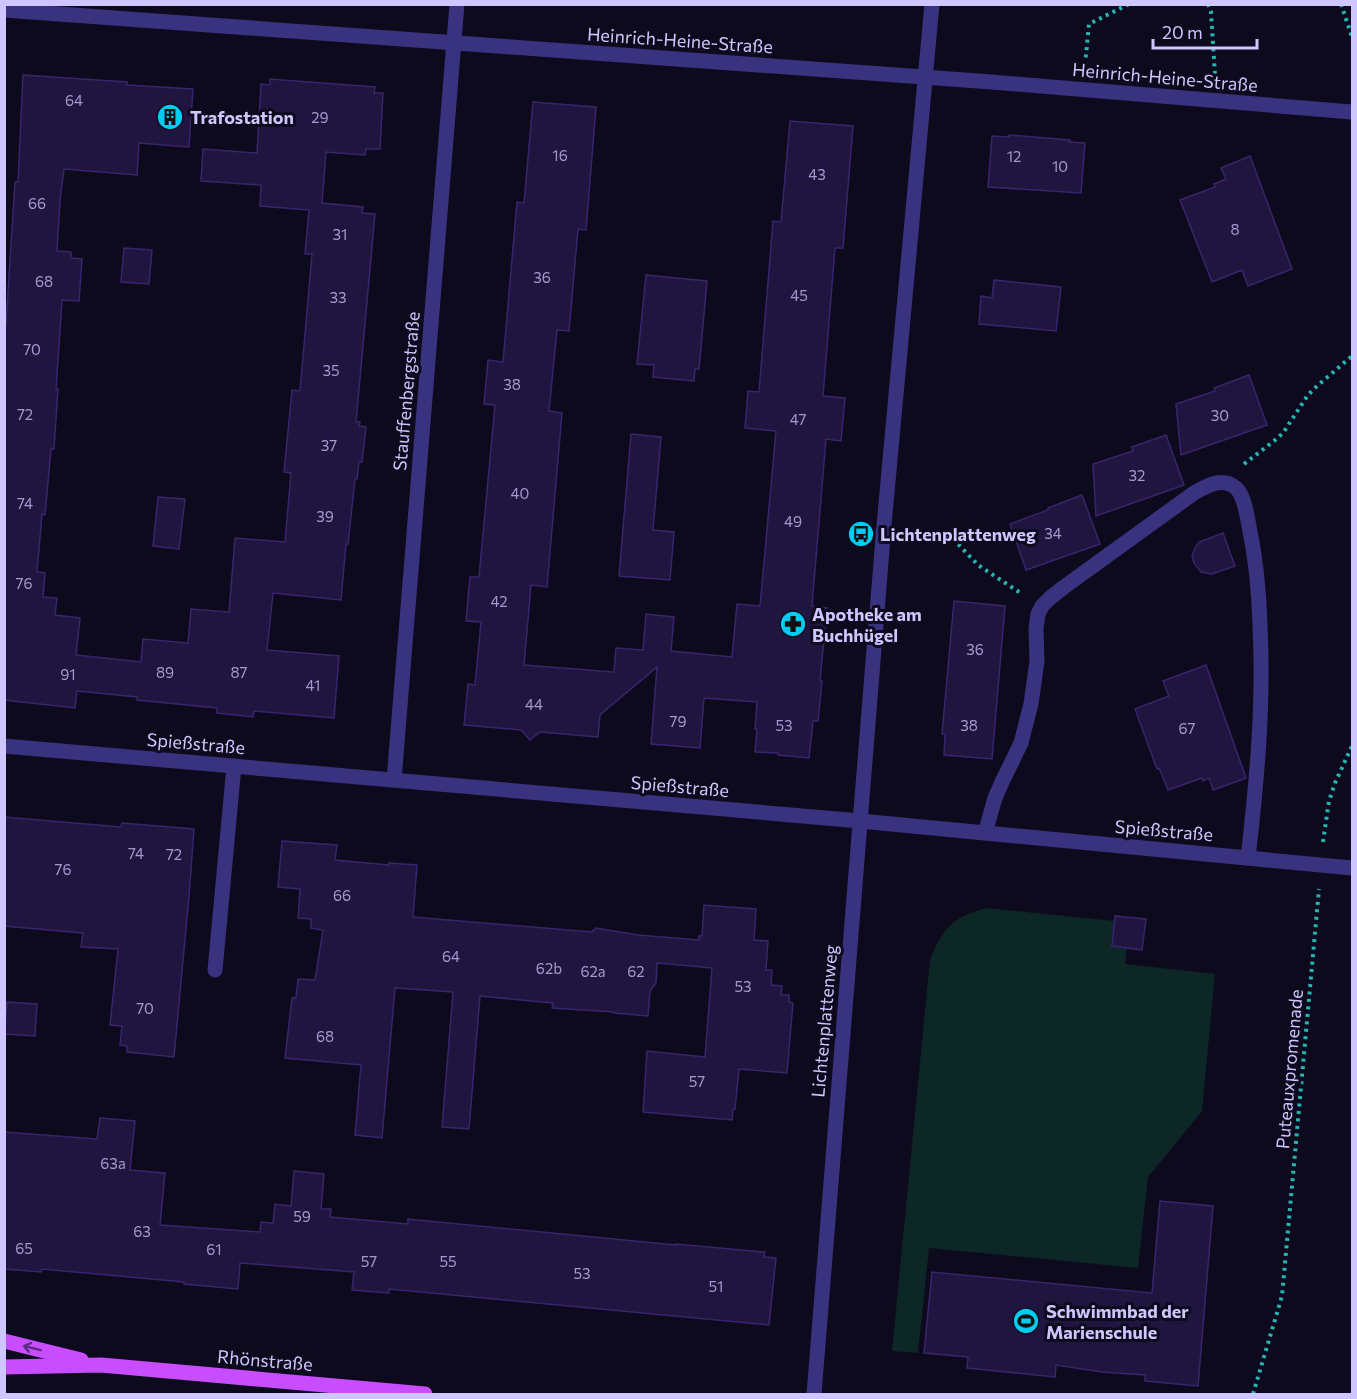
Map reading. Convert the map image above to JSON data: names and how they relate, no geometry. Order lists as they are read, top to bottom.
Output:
{
  "streets": {
    "main road": ["Rhönstraße"],
    "street": [
      "Heinrich-Heine-Straße",
      "Stauffenbergstraße",
      "Spießstraße",
      "Lichtenplattenweg"
    ],
    "path": ["Puteauxpromenade"]
  },
  "crossings": [
    ["Heinrich-Heine-Straße", "Stauffenbergstraße"],
    ["Heinrich-Heine-Straße", "Lichtenplattenweg"],
    ["Stauffenbergstraße", "Spießstraße"],
    ["Spießstraße", "Lichtenplattenweg"],
    ["Spießstraße", "Puteauxpromenade"]
  ],
  "places": {
    "building": ["Trafostation"],
    "bus stop": ["Lichtenplattenweg"],
    "pharmacy": ["Apotheke am Buchhügel"],
    "sports": ["Schwimmbad der Marienschule"]
  },
  "house_numbers": [
    "64",
    "29",
    "16",
    "12",
    "10",
    "43",
    "66",
    "8",
    "31",
    "36",
    "68",
    "45",
    "33",
    "70",
    "35",
    "38",
    "72",
    "30",
    "47",
    "37",
    "32",
    "40",
    "74",
    "39",
    "49",
    "34",
    "76",
    "42",
    "36",
    "89",
    "87",
    "91",
    "41",
    "44",
    "79",
    "53",
    "38",
    "67",
    "74",
    "72",
    "76",
    "66",
    "64",
    "62b",
    "62a",
    "62",
    "53",
    "70",
    "68",
    "57",
    "63a",
    "59",
    "63",
    "65",
    "61",
    "57",
    "55",
    "53",
    "51"
  ],
  "scale_bar": "20 m"
}
